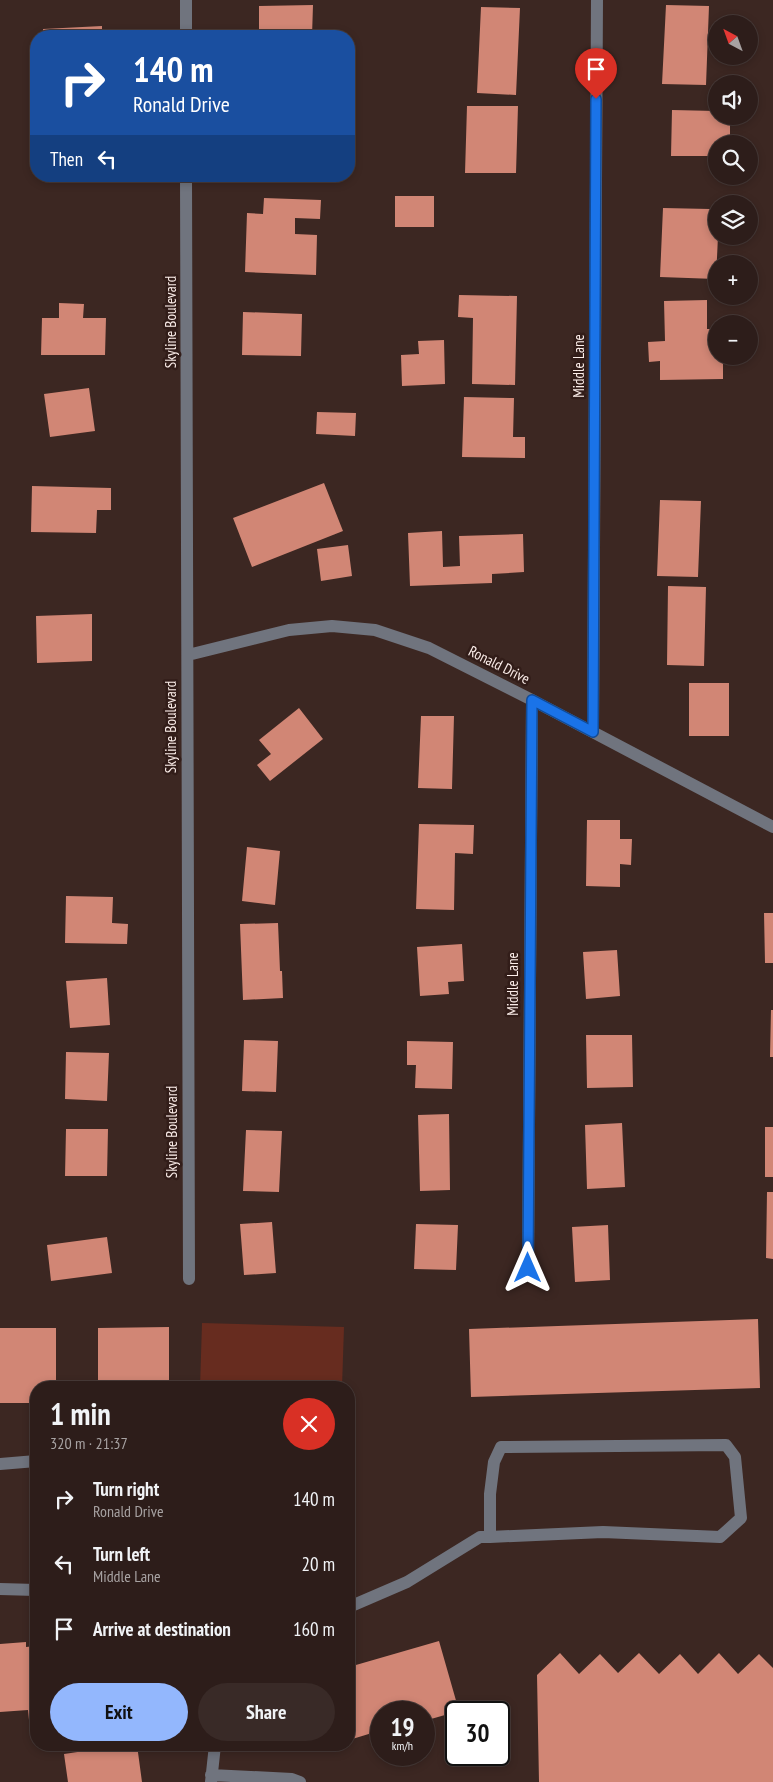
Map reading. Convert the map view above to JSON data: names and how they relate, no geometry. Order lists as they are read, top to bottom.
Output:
{
  "streets": {
    "street": ["Skyline Boulevard", "Middle Lane", "Ronald Drive"]
  },
  "crossings": [
    ["Skyline Boulevard", "Ronald Drive"],
    ["Middle Lane", "Ronald Drive"]
  ],
  "north": "top left",
  "page": {
    "map_buttons": ["+", "−"],
    "turn": ["140 m", "Ronald Drive"],
    "then": "Then",
    "heading": ["1 min", "320 m · 21:37"],
    "list": [
      {
        "name": "Turn right",
        "note": "Ronald Drive",
        "value": "140 m"
      },
      {
        "name": "Turn left",
        "note": "Middle Lane",
        "value": "20 m"
      },
      {
        "name": "Arrive at destination",
        "value": "160 m"
      }
    ],
    "buttons": ["Exit", "Share"],
    "speed": "19 km/h",
    "limit": "30"
  }
}
